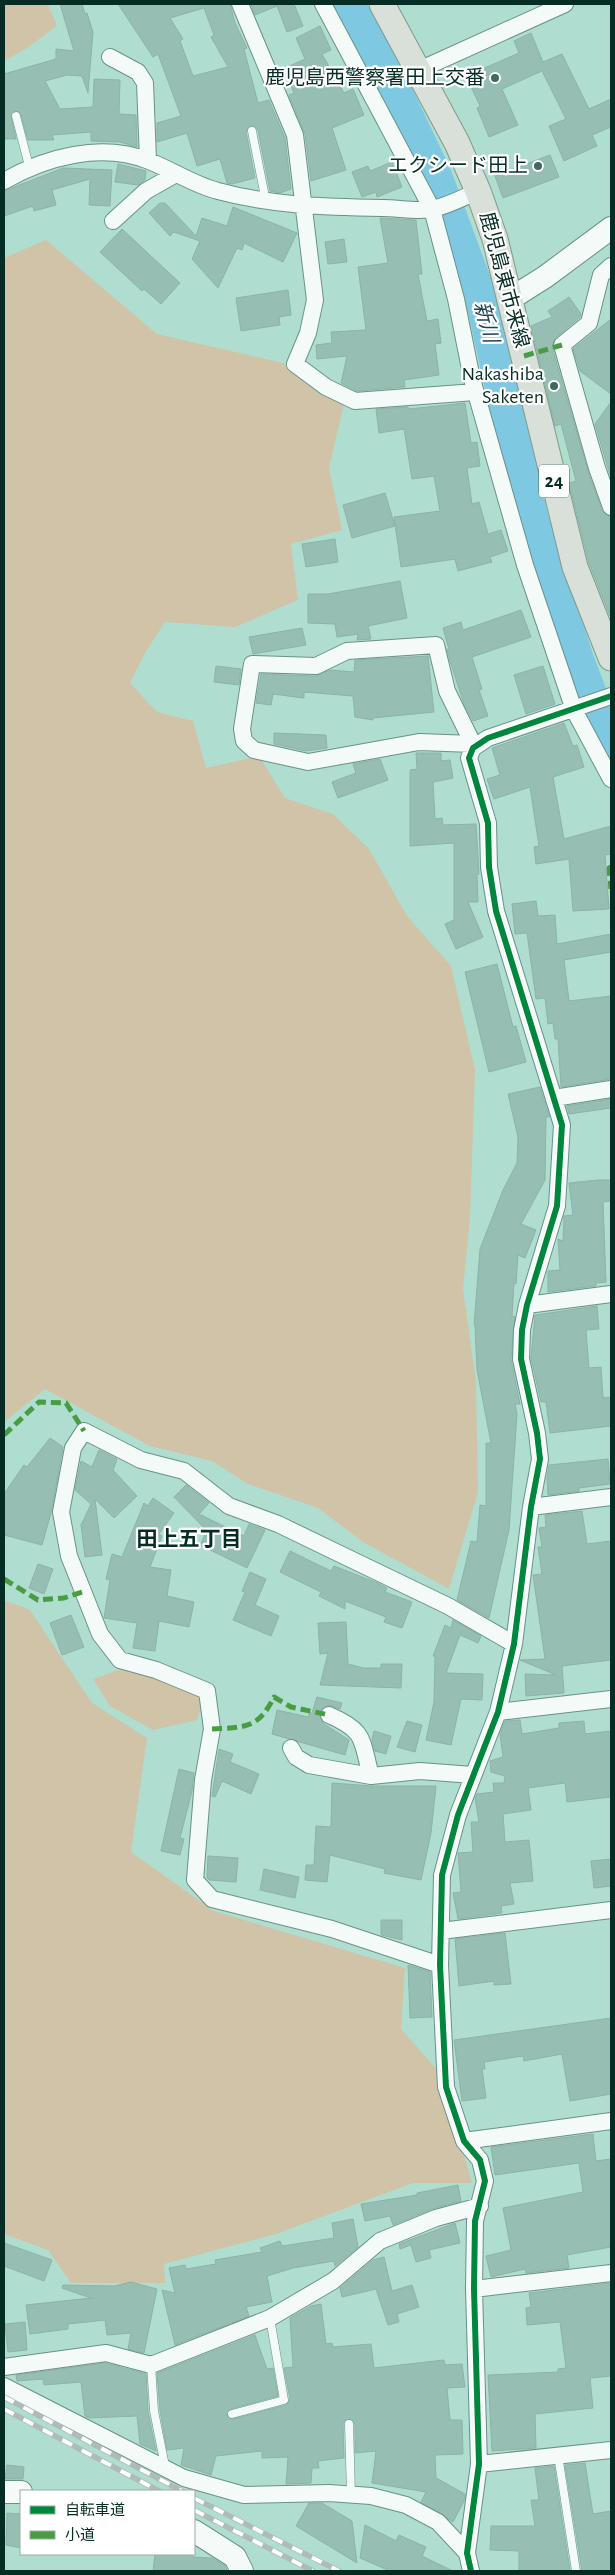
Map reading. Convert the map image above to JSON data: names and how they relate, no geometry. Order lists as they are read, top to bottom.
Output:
{
  "streets": {
    "main road": ["鹿児島東市来線", "24"]
  },
  "districts": ["田上五丁目"],
  "water": ["新川"],
  "places": ["鹿児島西警察署田上交番", "エクシード田上", "Nakashiba Saketen"],
  "legend": ["自転車道", "小道"]
}
